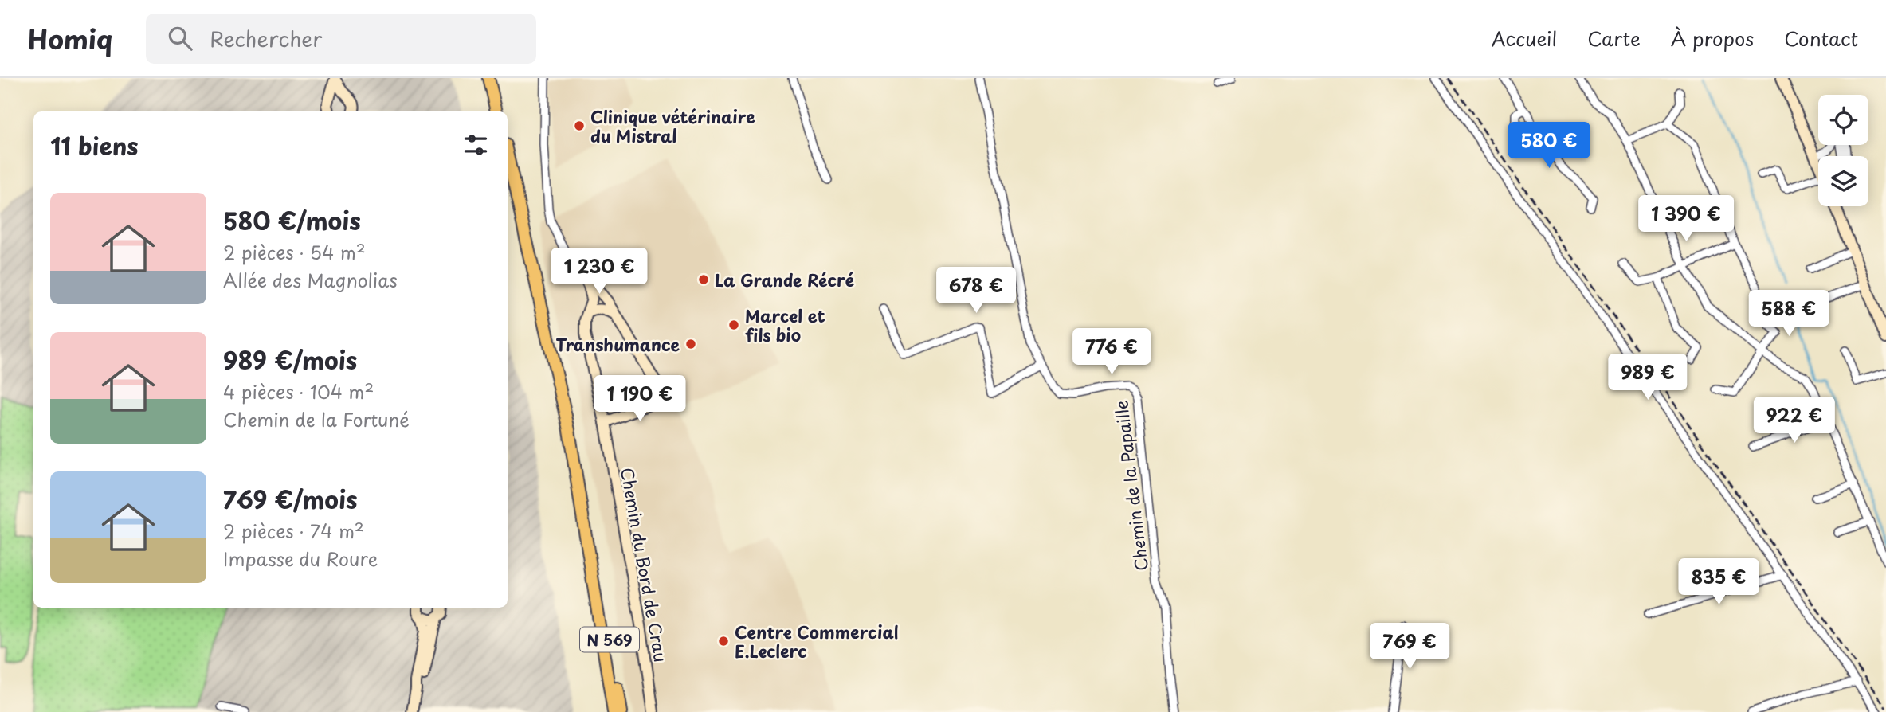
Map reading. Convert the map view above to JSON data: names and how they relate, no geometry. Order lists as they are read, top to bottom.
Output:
{
  "streets": {
    "main road": ["N 569"],
    "street": ["Chemin de la Papaille", "Chemin du Bord de Crau"]
  },
  "places": [
    "Clinique vétérinaire du Mistral",
    "La Grande Récré",
    "Marcel et fils bio",
    "Transhumance",
    "Centre Commercial E.Leclerc"
  ],
  "page": {
    "header": "Homiq",
    "search": "Rechercher",
    "nav": [
      "Accueil",
      "Carte",
      "À propos",
      "Contact"
    ],
    "heading": "11 biens",
    "price": [
      "580 €",
      "1 390 €",
      "1 230 €",
      "678 €",
      "588 €",
      "776 €",
      "989 €",
      "1 190 €",
      "922 €",
      "835 €",
      "769 €"
    ],
    "list": [
      {
        "name": "580 €/mois",
        "note": "2 pièces · 54 m² · Allée des Magnolias"
      },
      {
        "name": "989 €/mois",
        "note": "4 pièces · 104 m² · Chemin de la Fortuné"
      },
      {
        "name": "769 €/mois",
        "note": "2 pièces · 74 m² · Impasse du Roure"
      }
    ]
  }
}
